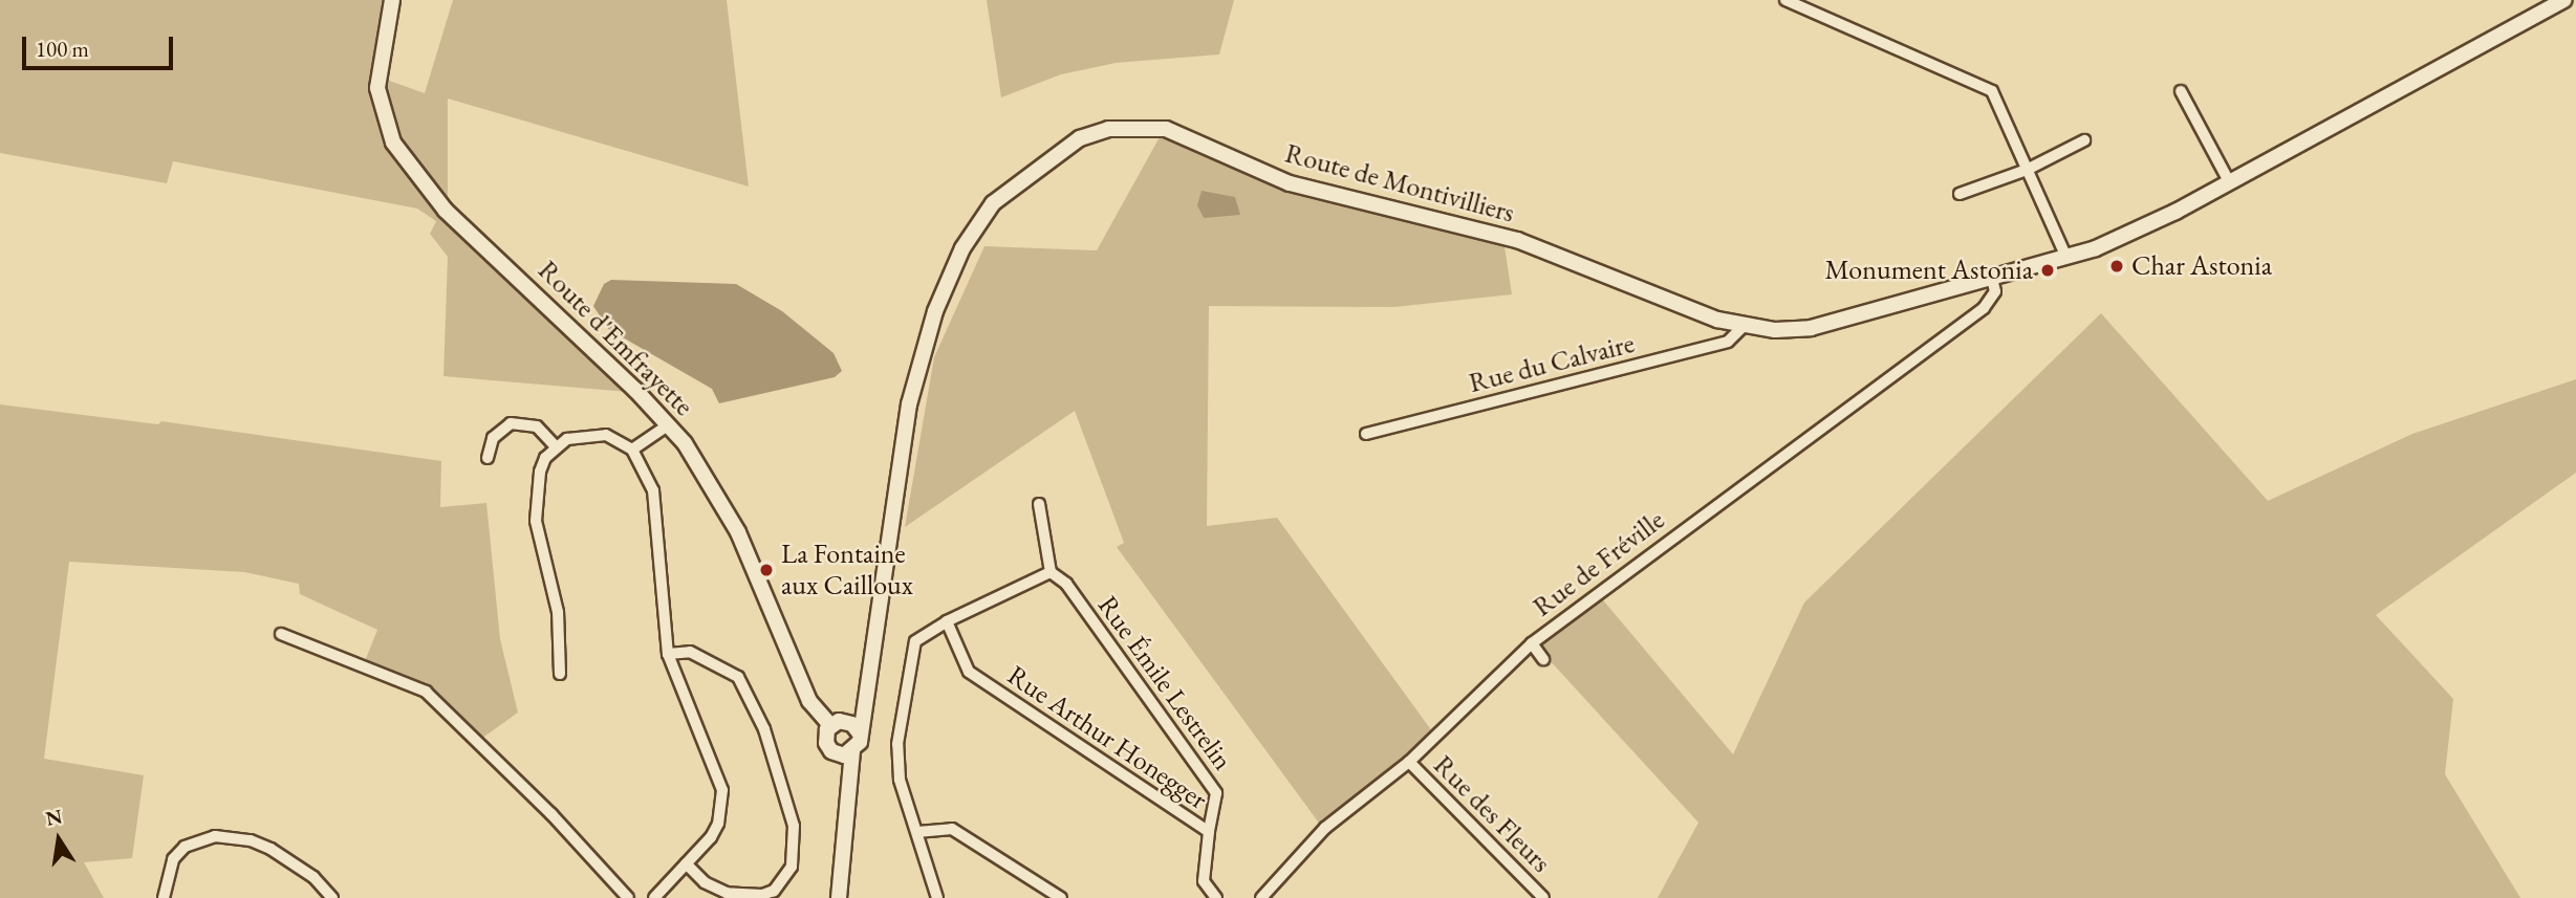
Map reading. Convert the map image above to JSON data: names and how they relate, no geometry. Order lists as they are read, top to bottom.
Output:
{
  "streets": {
    "street": [
      "Route de Montivilliers",
      "Route d'Emfrayette",
      "Rue du Calvaire",
      "Rue de Fréville",
      "Rue Émile Lestrelin",
      "Rue Arthur Honegger",
      "Rue des Fleurs"
    ]
  },
  "crossings": [
    ["Route de Montivilliers", "Route d'Emfrayette"],
    ["Route de Montivilliers", "Rue du Calvaire"],
    ["Route de Montivilliers", "Rue de Fréville"],
    ["Rue de Fréville", "Rue des Fleurs"],
    ["Rue Émile Lestrelin", "Rue Arthur Honegger"]
  ],
  "places": ["Char Astonia", "Monument Astonia", "La Fontaine aux Cailloux"],
  "scale_bar": "100 m",
  "north": "top"
}
